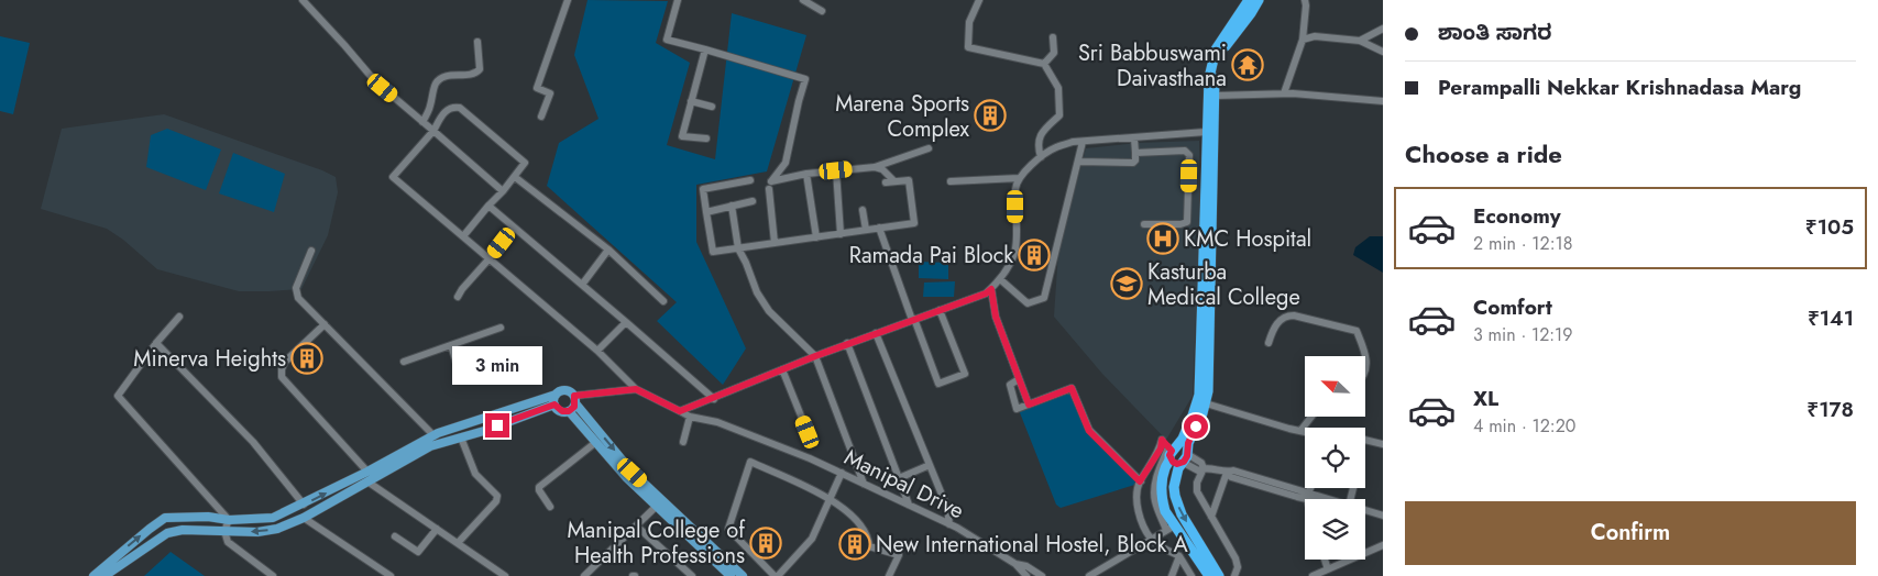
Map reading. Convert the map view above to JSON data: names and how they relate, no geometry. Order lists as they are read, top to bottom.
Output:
{
  "streets": {
    "street": ["Manipal Drive"]
  },
  "places": {
    "temple": ["Sri Babbuswami Daivasthana"],
    "building": [
      "Marena Sports Complex",
      "Ramada Pai Block",
      "Minerva Heights",
      "Manipal College of Health Professions",
      "New International Hostel, Block A"
    ],
    "hospital": ["KMC Hospital"],
    "school or university": ["Kasturba Medical College"]
  },
  "north": "top left",
  "page": {
    "banner": ["ಶಾಂತಿ ಸಾಗರ", "Perampalli Nekkar Krishnadasa Marg"],
    "heading": "Choose a ride",
    "list": [
      {
        "name": "Economy",
        "note": "2 min · 12:18",
        "value": "₹105"
      },
      {
        "name": "Comfort",
        "note": "3 min · 12:19",
        "value": "₹141"
      },
      {
        "name": "XL",
        "note": "4 min · 12:20",
        "value": "₹178"
      }
    ],
    "bubble": "3 min",
    "buttons": "Confirm"
  }
}
